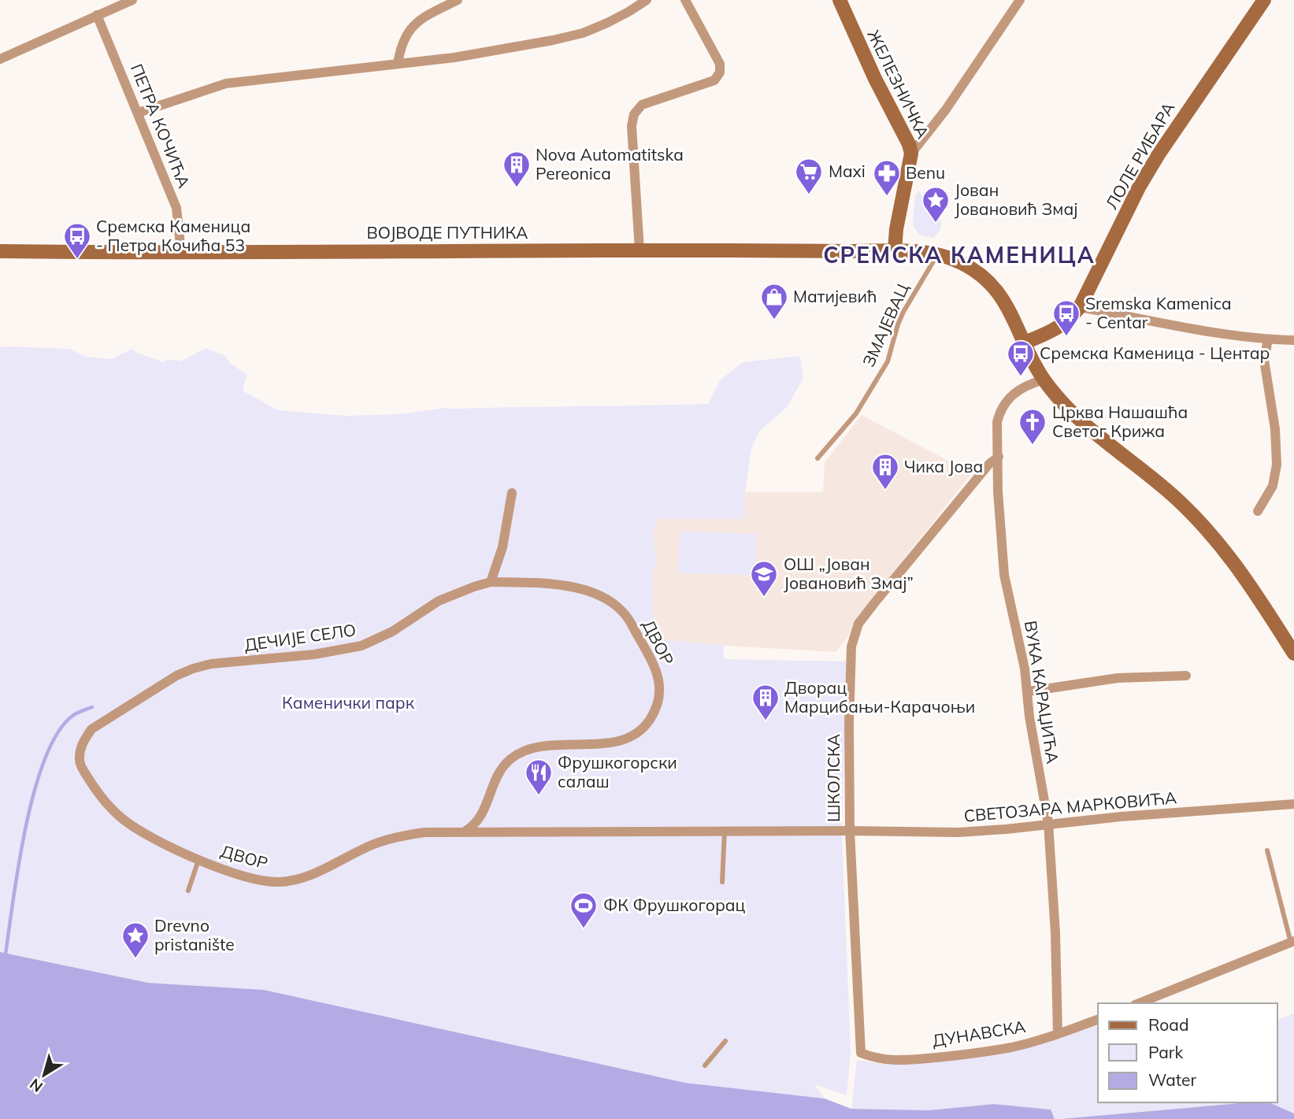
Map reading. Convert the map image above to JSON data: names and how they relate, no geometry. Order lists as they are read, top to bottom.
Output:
{
  "streets": {
    "main road": ["ЖЕЛЕЗНИЧКА", "ЛОЛЕ РИБАРА", "ВОЈВОДЕ ПУТНИКА"],
    "street": [
      "ПЕТРА КОЧИЋА",
      "ДЕЧИЈЕ СЕЛО",
      "ДВОР",
      "ВУКА КАРАЏИЋА",
      "ШКОЛСКА",
      "СВЕТОЗАРА МАРКОВИЋА",
      "ДУНАВСКА"
    ],
    "lane": ["ЗМАЈЕВАЦ"]
  },
  "crossings": [
    ["ПЕТРА КОЧИЋА", "ВОЈВОДЕ ПУТНИКА"],
    ["ЛОЛЕ РИБАРА", "ВОЈВОДЕ ПУТНИКА"],
    ["ВОЈВОДЕ ПУТНИКА", "ЗМАЈЕВАЦ"],
    ["ВОЈВОДЕ ПУТНИКА", "ВУКА КАРАЏИЋА"],
    ["ДЕЧИЈЕ СЕЛО", "ДВОР"],
    ["ДВОР", "ШКОЛСКА"],
    ["ДВОР", "СВЕТОЗАРА МАРКОВИЋА"],
    ["ВУКА КАРАЏИЋА", "ШКОЛСКА"],
    ["ВУКА КАРАЏИЋА", "СВЕТОЗАРА МАРКОВИЋА"],
    ["ВУКА КАРАЏИЋА", "ДУНАВСКА"],
    ["ШКОЛСКА", "СВЕТОЗАРА МАРКОВИЋА"],
    ["ШКОЛСКА", "ДУНАВСКА"]
  ],
  "districts": ["СРЕМСКА КАМЕНИЦА"],
  "parks": ["Каменички парк"],
  "places": {
    "building": ["Nova Automatitska Pereonica", "Чика Јова", "Дворац Марцибањи-Карачоњи"],
    "supermarket": ["Maxi"],
    "pharmacy": ["Benu"],
    "place": ["Јован Јовановић Змај", "Drevno pristanište"],
    "bus stop": ["Сремска Каменица - Петра Кочића 53", "Sremska Kamenica - Centar", "Сремска Каменица - Центар"],
    "shop": ["Матијевић"],
    "church": ["Црква Нашашћа Светог Крижа"],
    "school or university": ["ОШ „Јован Јовановић Змај”"],
    "restaurant": ["Фрушкогорски салаш"],
    "sports": ["ФК Фрушкогорац"]
  },
  "legend": ["Road", "Park", "Water"],
  "north": "bottom left"
}
